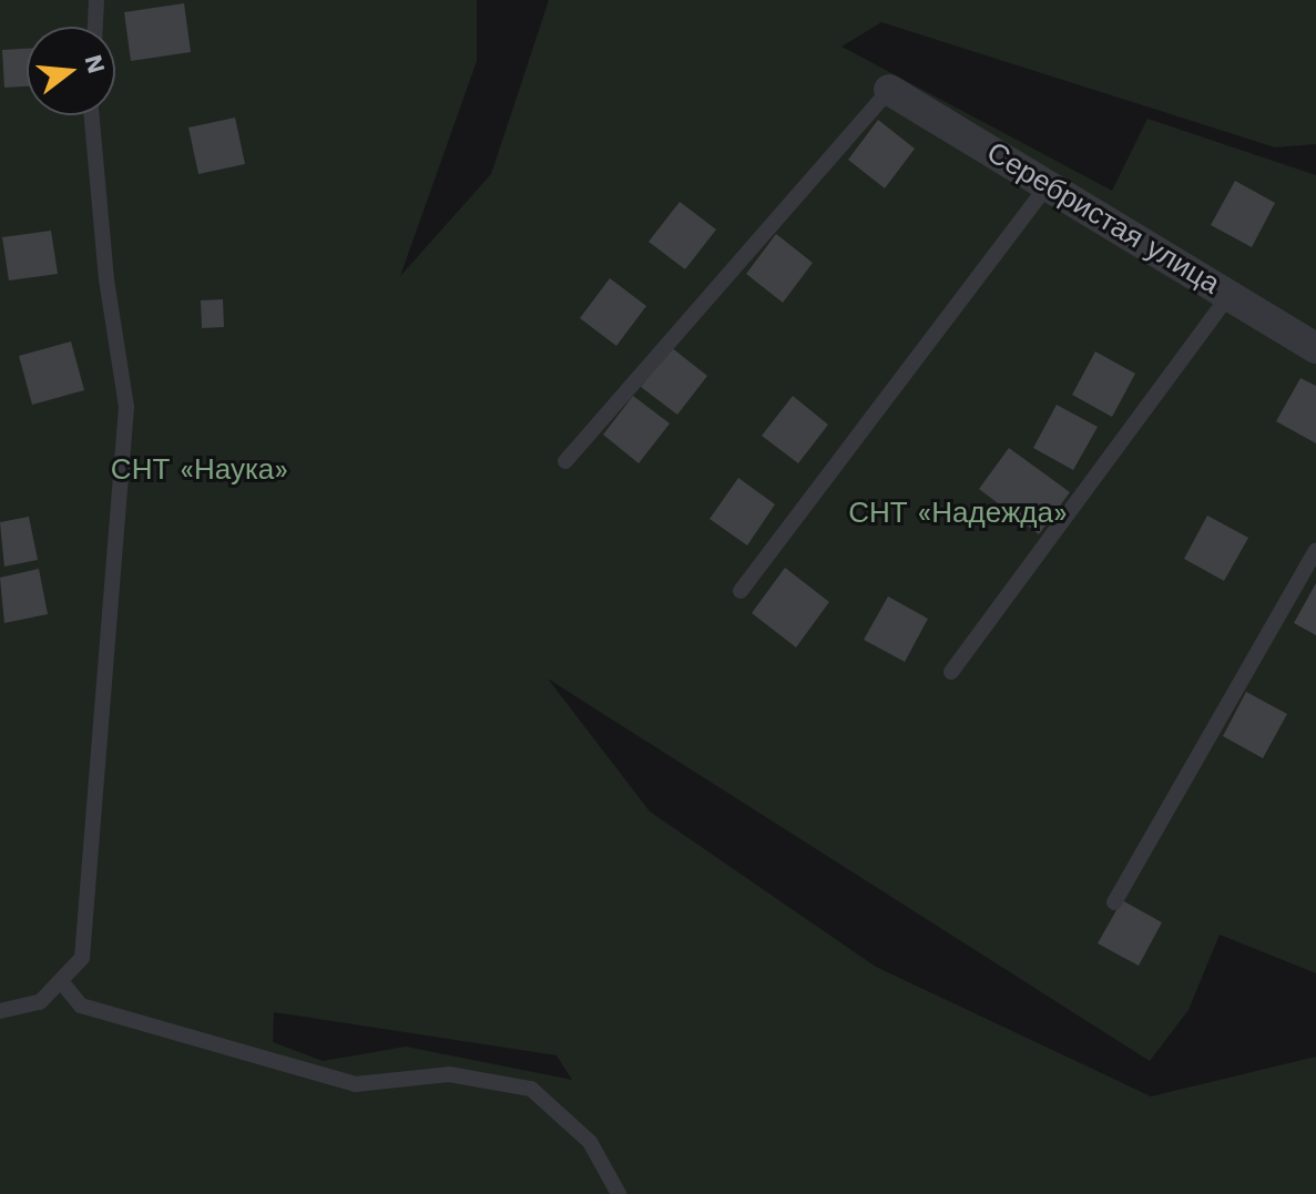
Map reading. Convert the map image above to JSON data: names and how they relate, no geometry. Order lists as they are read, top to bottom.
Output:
{
  "streets": {
    "street": ["Серебристая улица"]
  },
  "parks": ["СНТ «Наука»", "СНТ «Надежда»"],
  "north": "right"
}
